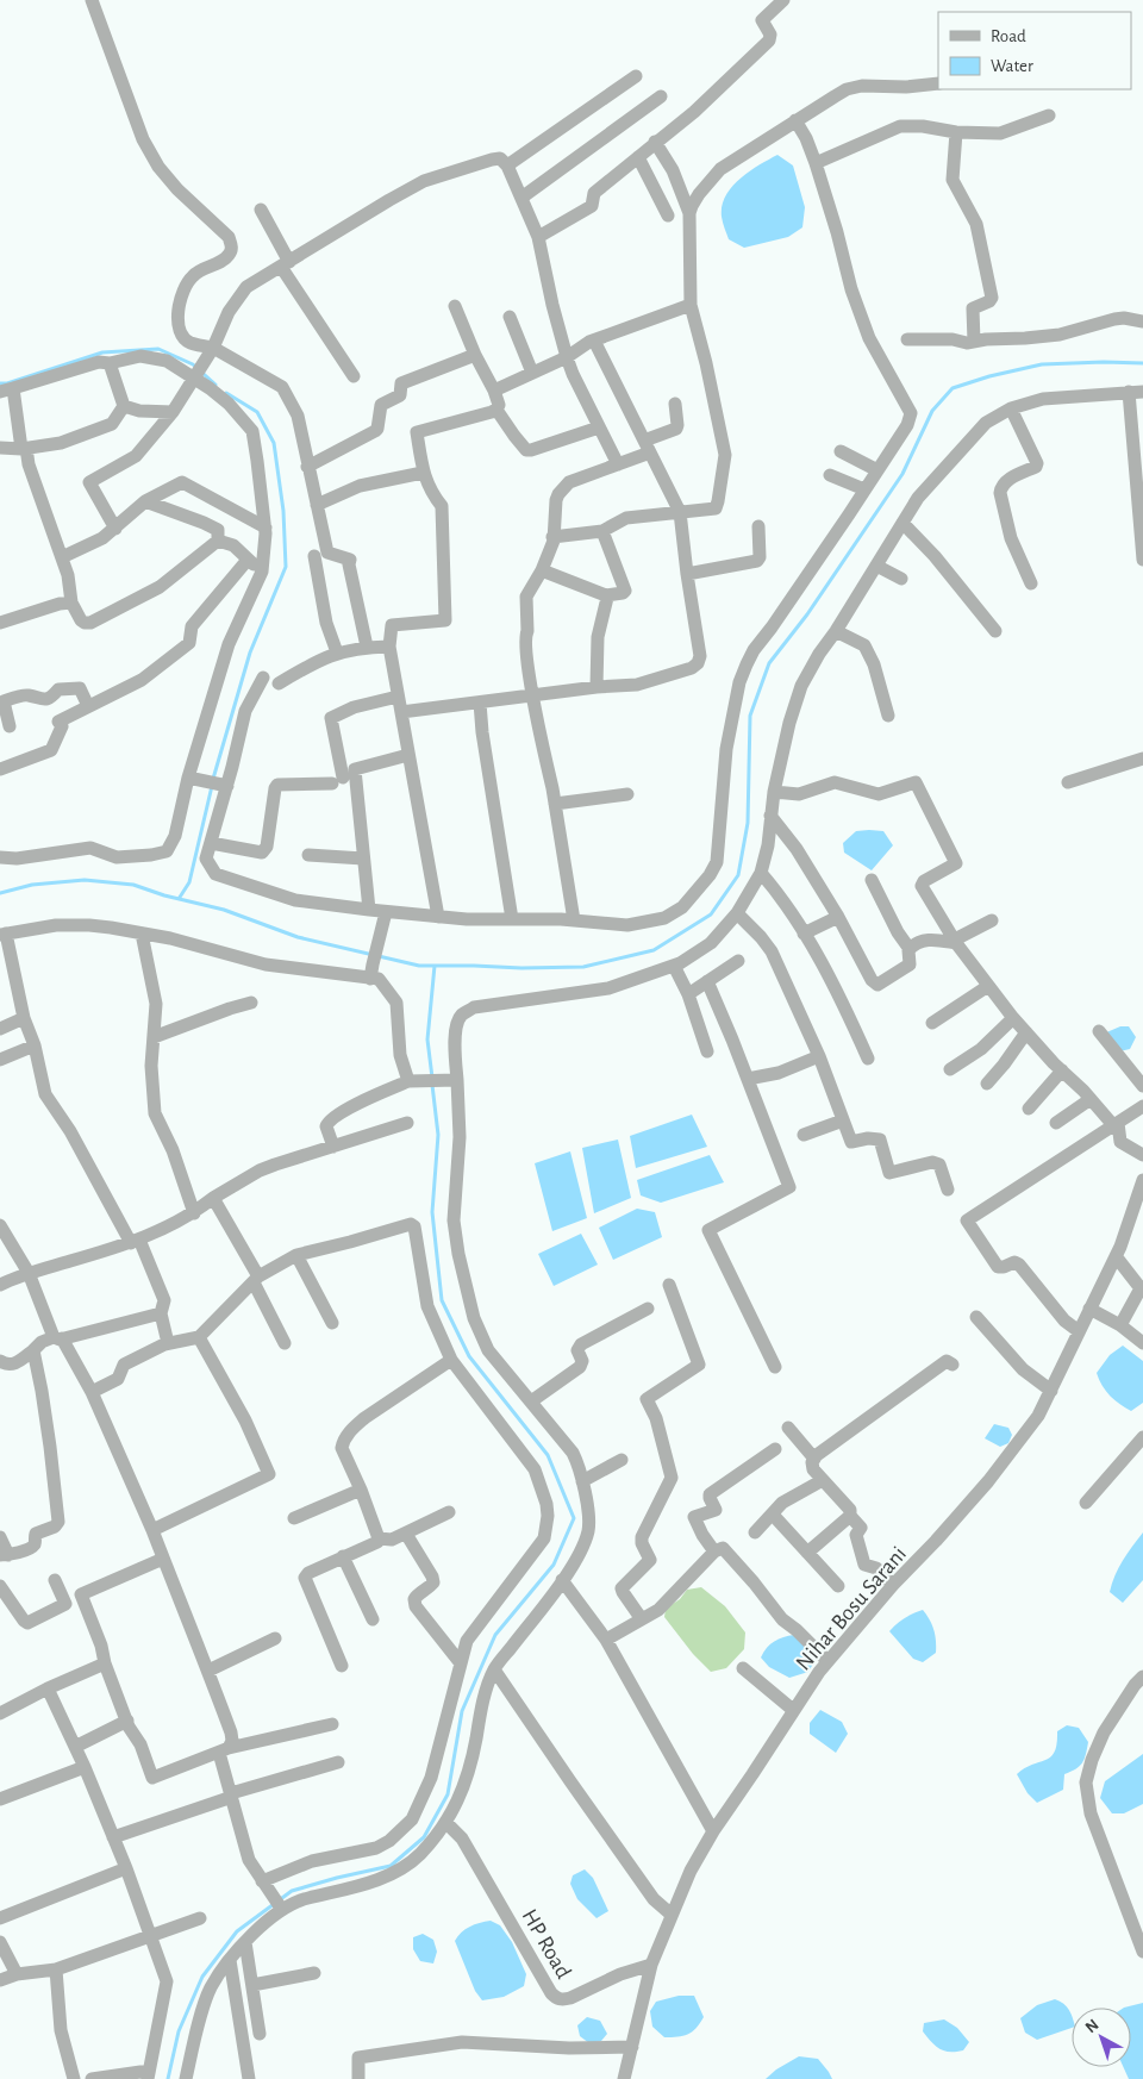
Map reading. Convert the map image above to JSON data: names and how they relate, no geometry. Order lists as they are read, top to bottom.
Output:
{
  "streets": {
    "street": ["Nihar Bosu Sarani", "HP Road"]
  },
  "crossings": [
    ["Nihar Bosu Sarani", "HP Road"]
  ],
  "legend": ["Road", "Water"],
  "north": "top left"
}
